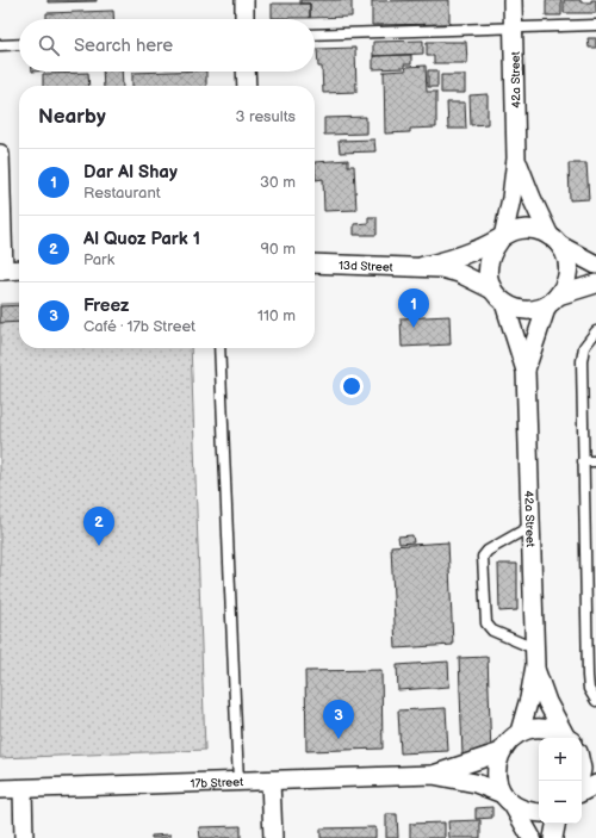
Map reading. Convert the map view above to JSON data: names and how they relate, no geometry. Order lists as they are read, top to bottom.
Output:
{
  "streets": {
    "street": ["42a Street", "13d Street", "17b Street"]
  },
  "crossings": [
    ["42a Street", "13d Street"]
  ],
  "page": {
    "search": "Search here",
    "heading": ["Nearby", "3 results"],
    "list": [
      {
        "mark": "1",
        "name": "Dar Al Shay",
        "note": "Restaurant",
        "value": "30 m"
      },
      {
        "mark": "2",
        "name": "Al Quoz Park 1",
        "note": "Park",
        "value": "90 m"
      },
      {
        "mark": "3",
        "name": "Freez",
        "note": "Café · 17b Street",
        "value": "110 m"
      }
    ],
    "pins": ["1", "2", "3"],
    "map_buttons": ["+", "−"]
  }
}
